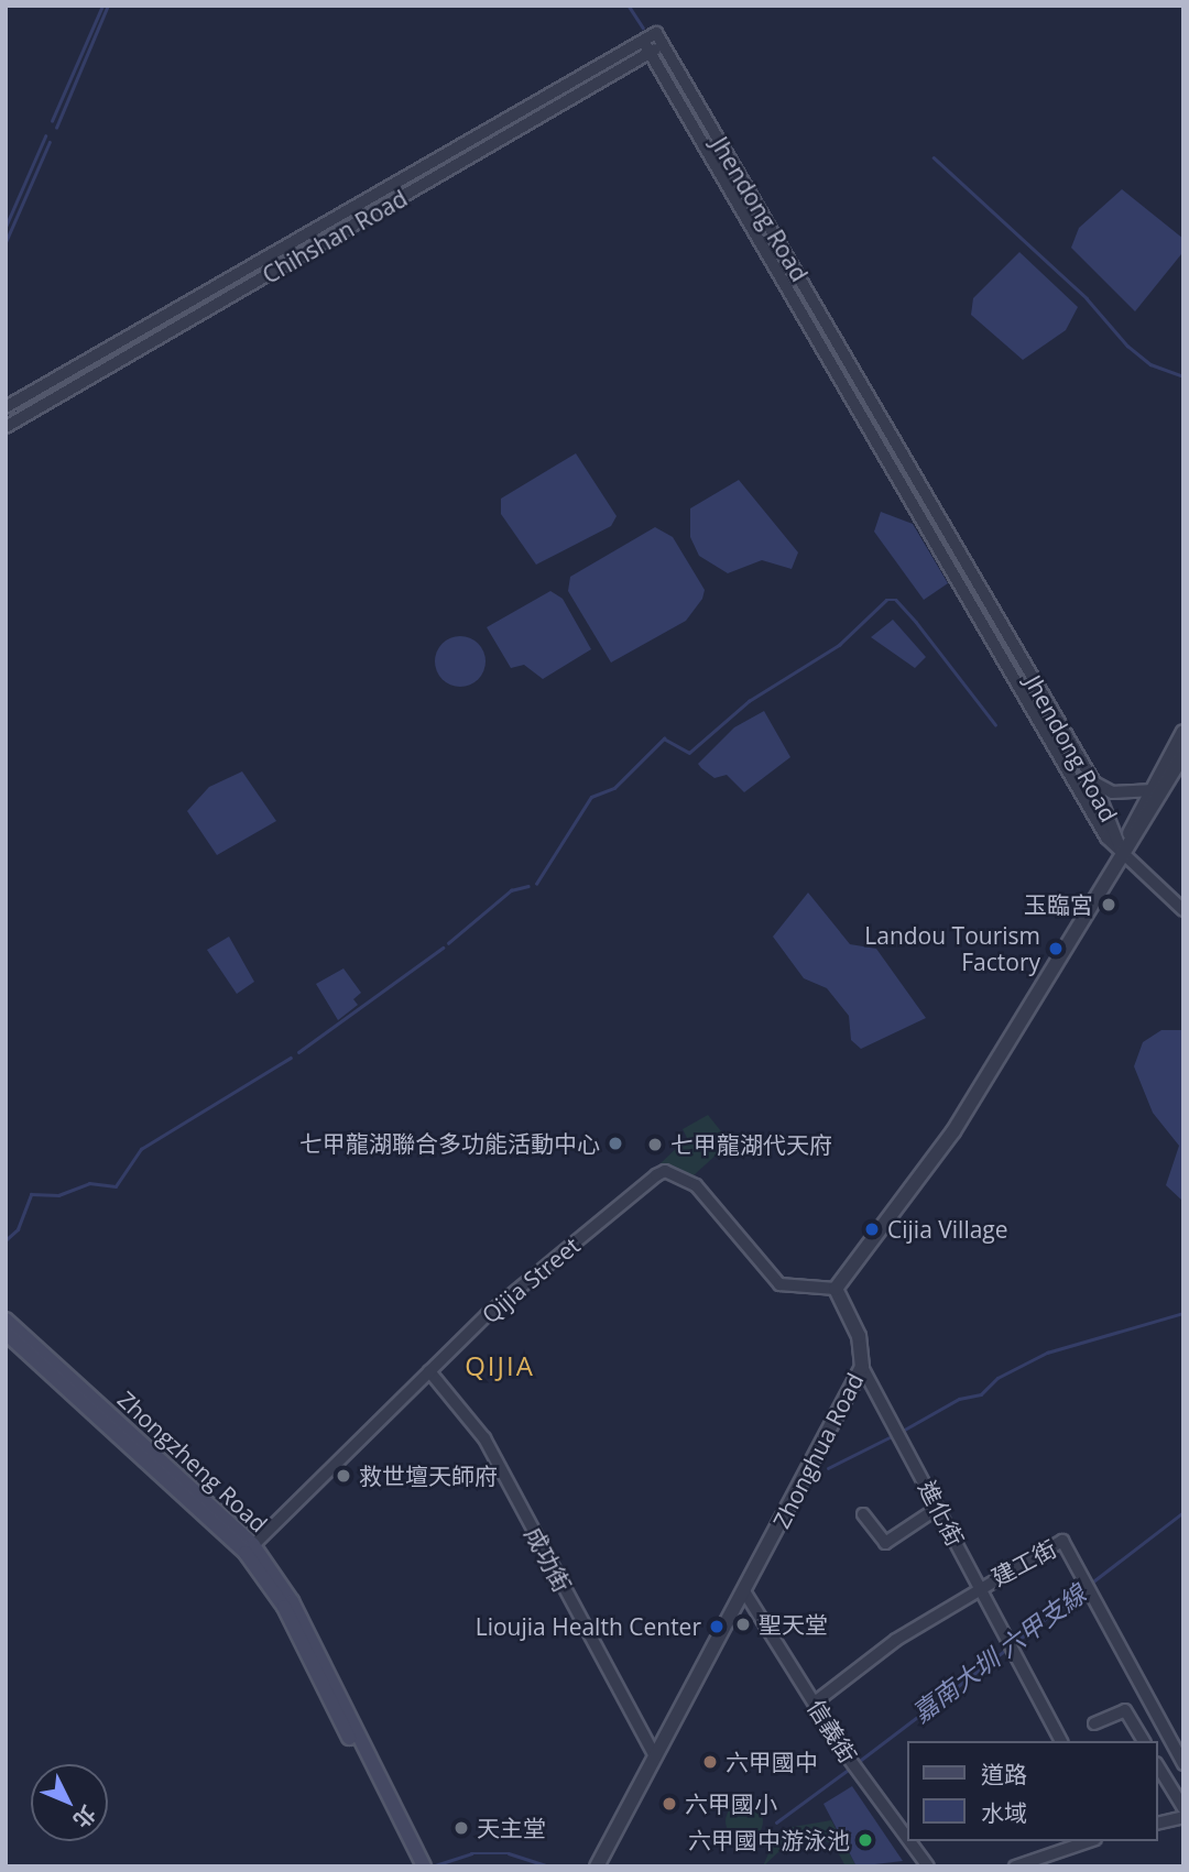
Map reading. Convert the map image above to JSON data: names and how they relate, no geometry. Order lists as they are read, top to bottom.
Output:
{
  "streets": {
    "main road": ["Zhongzheng Road"],
    "street": [
      "Jhendong Road",
      "Chihshan Road",
      "Qijia Street",
      "Zhonghua Road",
      "進化街",
      "成功街",
      "建工街",
      "信義街"
    ]
  },
  "crossings": [
    ["Jhendong Road", "Chihshan Road"],
    ["Qijia Street", "Zhonghua Road"],
    ["Qijia Street", "Zhongzheng Road"],
    ["Qijia Street", "成功街"],
    ["Zhonghua Road", "進化街"],
    ["Zhonghua Road", "成功街"],
    ["Zhonghua Road", "信義街"],
    ["進化街", "建工街"],
    ["建工街", "信義街"]
  ],
  "districts": ["QIJIA"],
  "water": ["嘉南大圳 六甲支線"],
  "places": [
    "玉臨宮",
    "Landou Tourism Factory",
    "七甲龍湖聯合多功能活動中心",
    "七甲龍湖代天府",
    "Cijia Village",
    "救世壇天師府",
    "聖天堂",
    "Lioujia Health Center",
    "六甲國中",
    "六甲國小",
    "天主堂",
    "六甲國中游泳池"
  ],
  "legend": ["道路", "水域"],
  "north": "bottom right"
}
